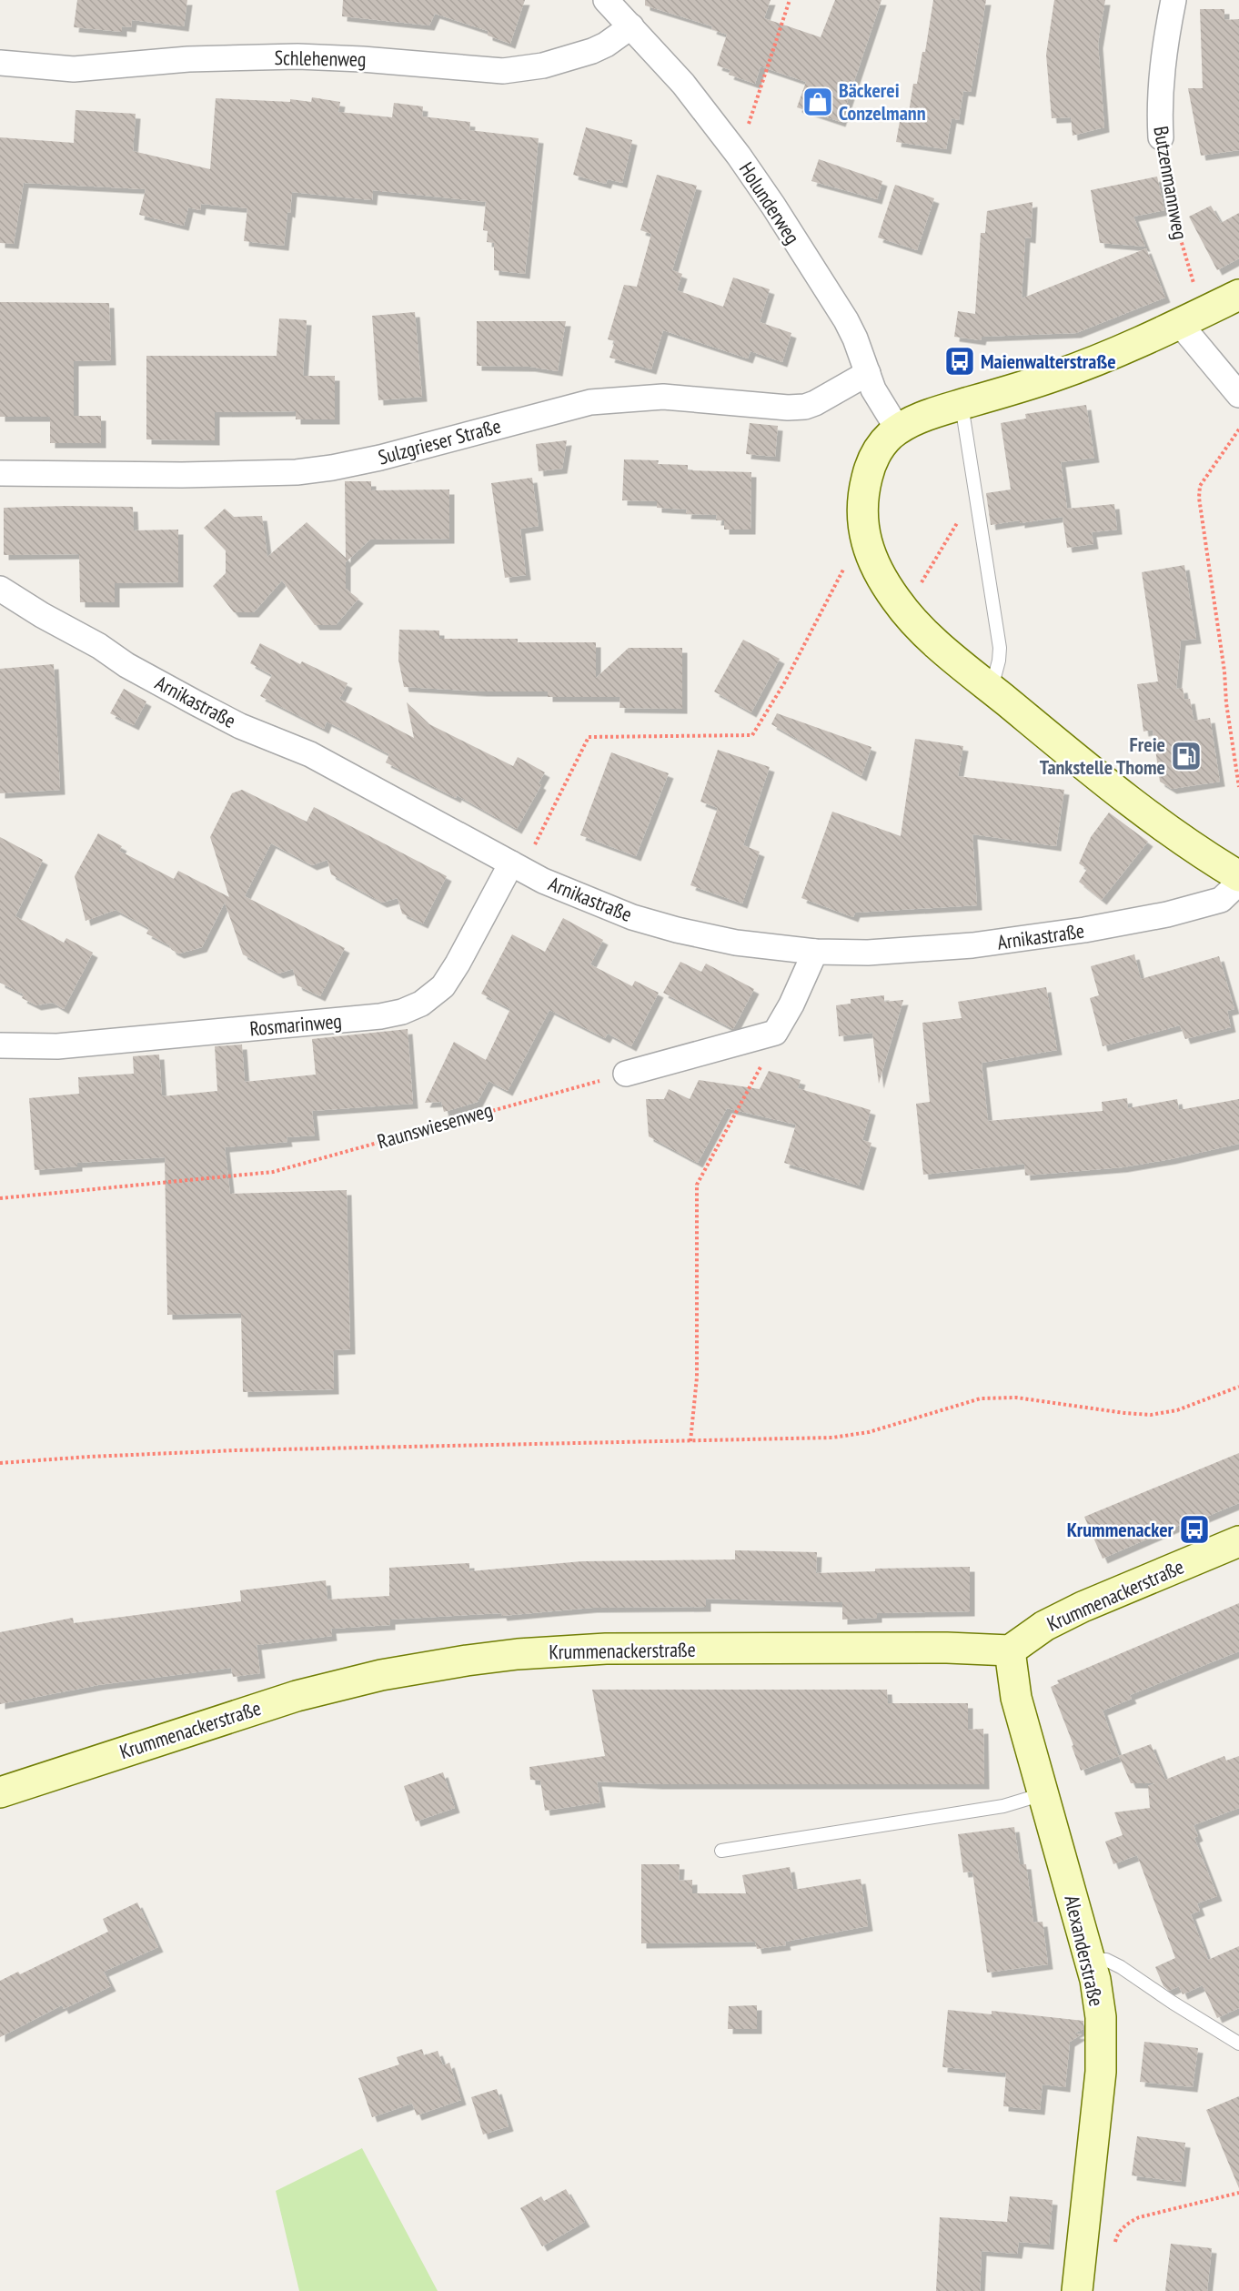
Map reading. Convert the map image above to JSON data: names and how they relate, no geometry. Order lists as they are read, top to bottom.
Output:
{
  "streets": {
    "main road": ["Krummenackerstraße", "Alexanderstraße"],
    "street": [
      "Schlehenweg",
      "Butzenmannweg",
      "Holunderweg",
      "Sulzgrieser Straße",
      "Arnikastraße",
      "Rosmarinweg"
    ],
    "path": ["Raunswiesenweg"]
  },
  "crossings": [
    ["Schlehenweg", "Holunderweg"],
    ["Holunderweg", "Sulzgrieser Straße"],
    ["Arnikastraße", "Rosmarinweg"],
    ["Krummenackerstraße", "Alexanderstraße"]
  ],
  "places": {
    "shop": ["Bäckerei Conzelmann"],
    "bus stop": ["Maienwalterstraße", "Krummenacker"],
    "fuel station": ["Freie Tankstelle Thome"]
  }
}
